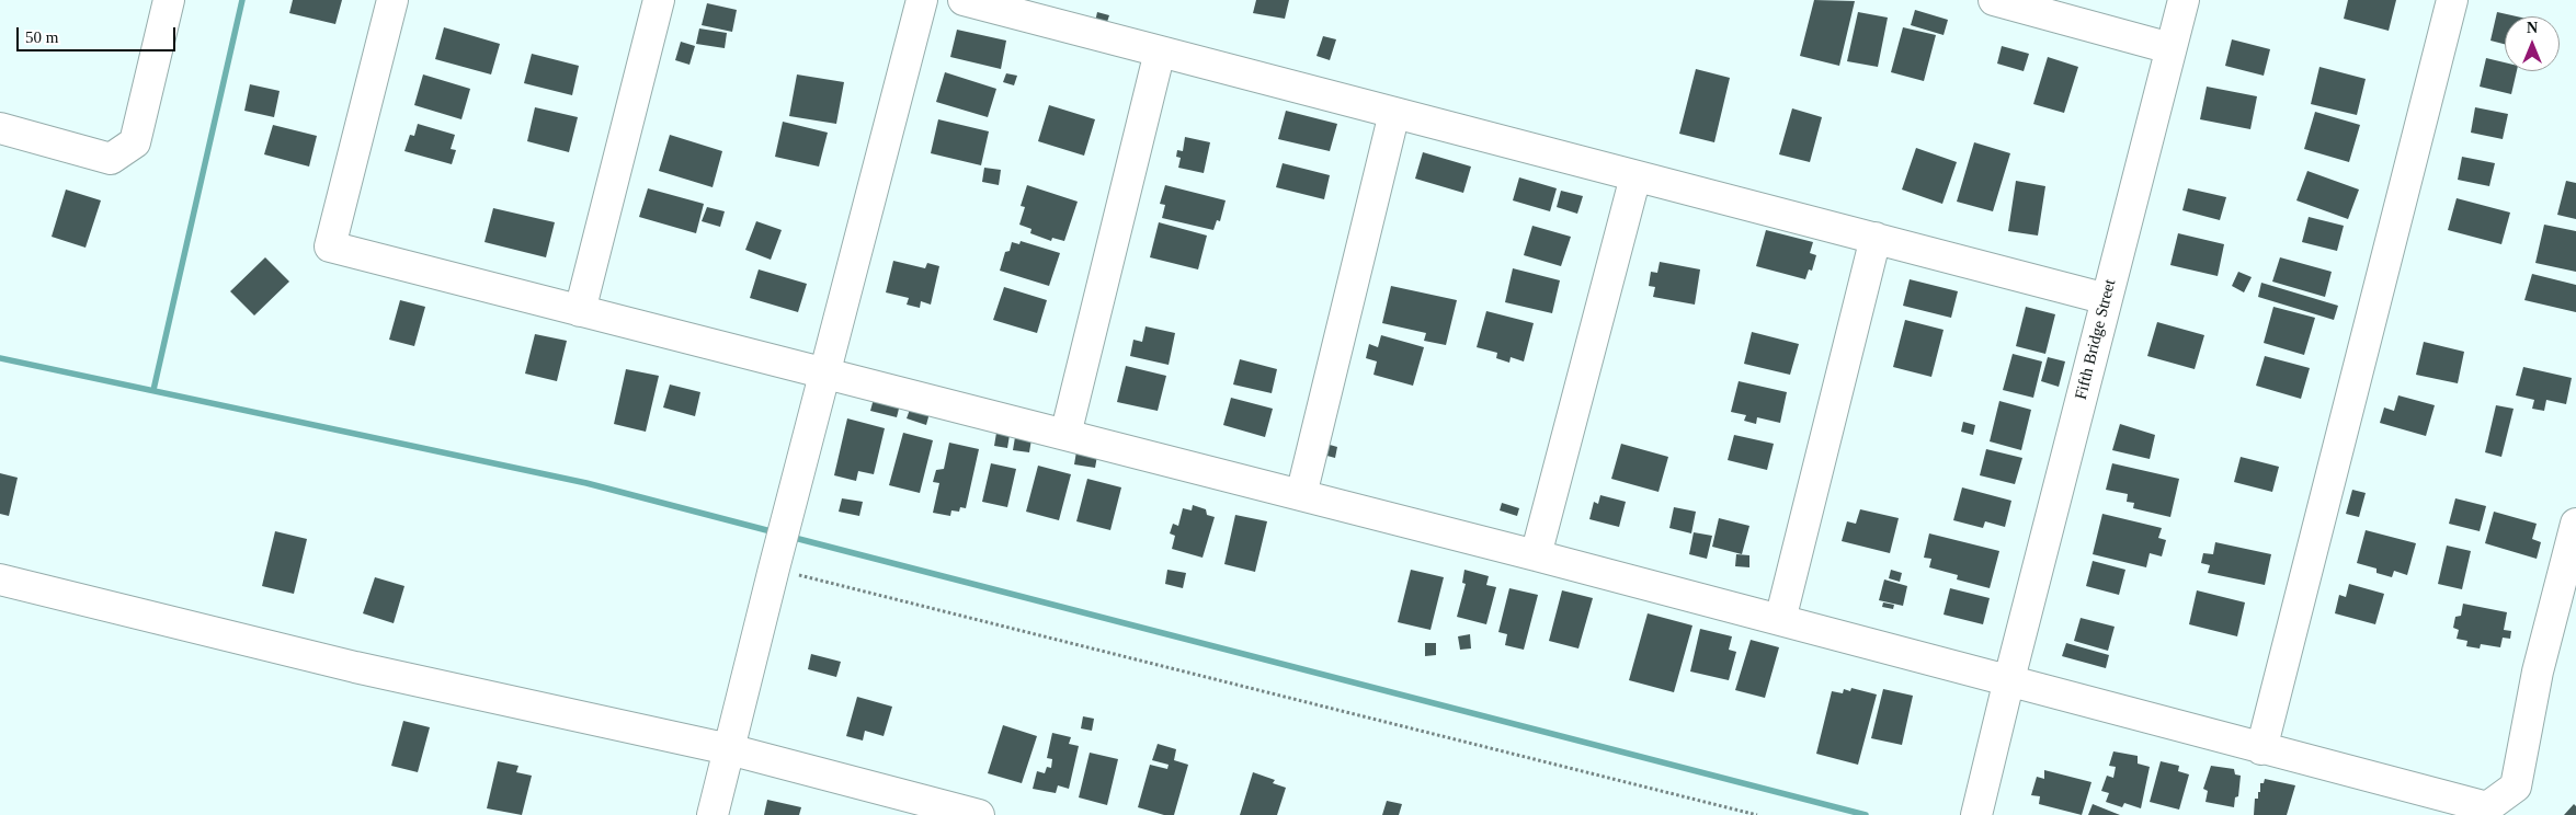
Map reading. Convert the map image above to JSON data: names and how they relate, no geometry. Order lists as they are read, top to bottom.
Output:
{
  "streets": {
    "street": ["Fifth Bridge Street"]
  },
  "scale_bar": "50 m",
  "north": "top"
}
